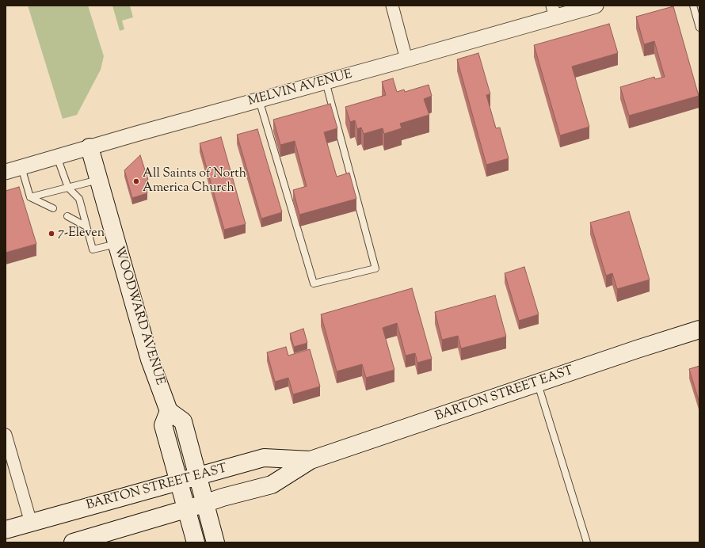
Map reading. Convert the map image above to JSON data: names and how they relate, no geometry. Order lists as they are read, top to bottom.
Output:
{
  "streets": {
    "main road": ["WOODWARD AVENUE", "BARTON STREET EAST"],
    "street": ["MELVIN AVENUE"]
  },
  "crossings": [
    ["MELVIN AVENUE", "WOODWARD AVENUE"]
  ],
  "places": ["All Saints of North America Church", "7-Eleven"]
}
